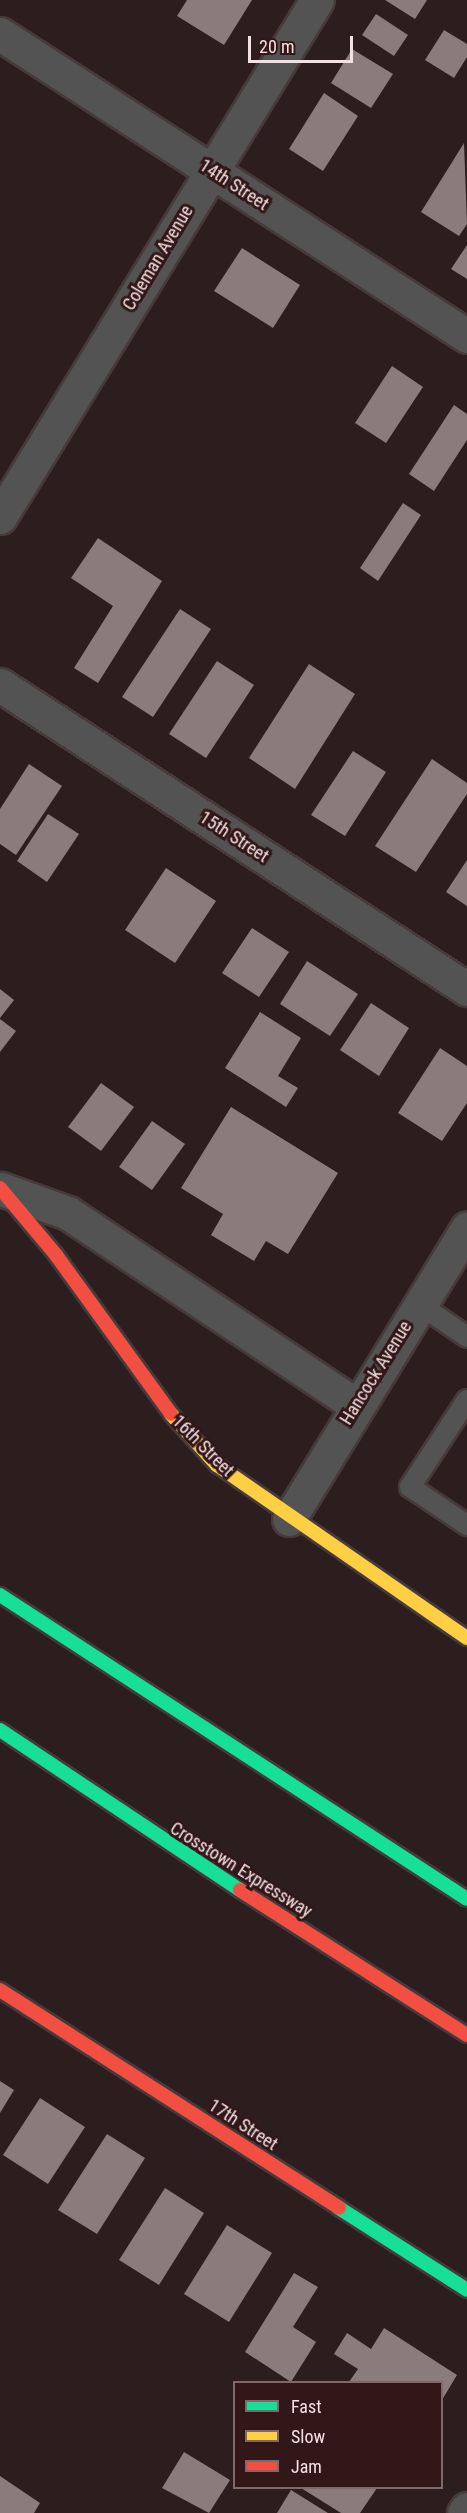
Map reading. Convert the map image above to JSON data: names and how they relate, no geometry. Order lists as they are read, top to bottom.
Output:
{
  "streets": {
    "main road": ["16th Street", "Crosstown Expressway", "17th Street"],
    "street": [
      "14th Street",
      "Coleman Avenue",
      "15th Street",
      "Hancock Avenue"
    ]
  },
  "crossings": [
    ["14th Street", "Coleman Avenue"],
    ["Hancock Avenue", "16th Street"]
  ],
  "legend": ["Fast", "Slow", "Jam"],
  "scale_bar": "20 m"
}
